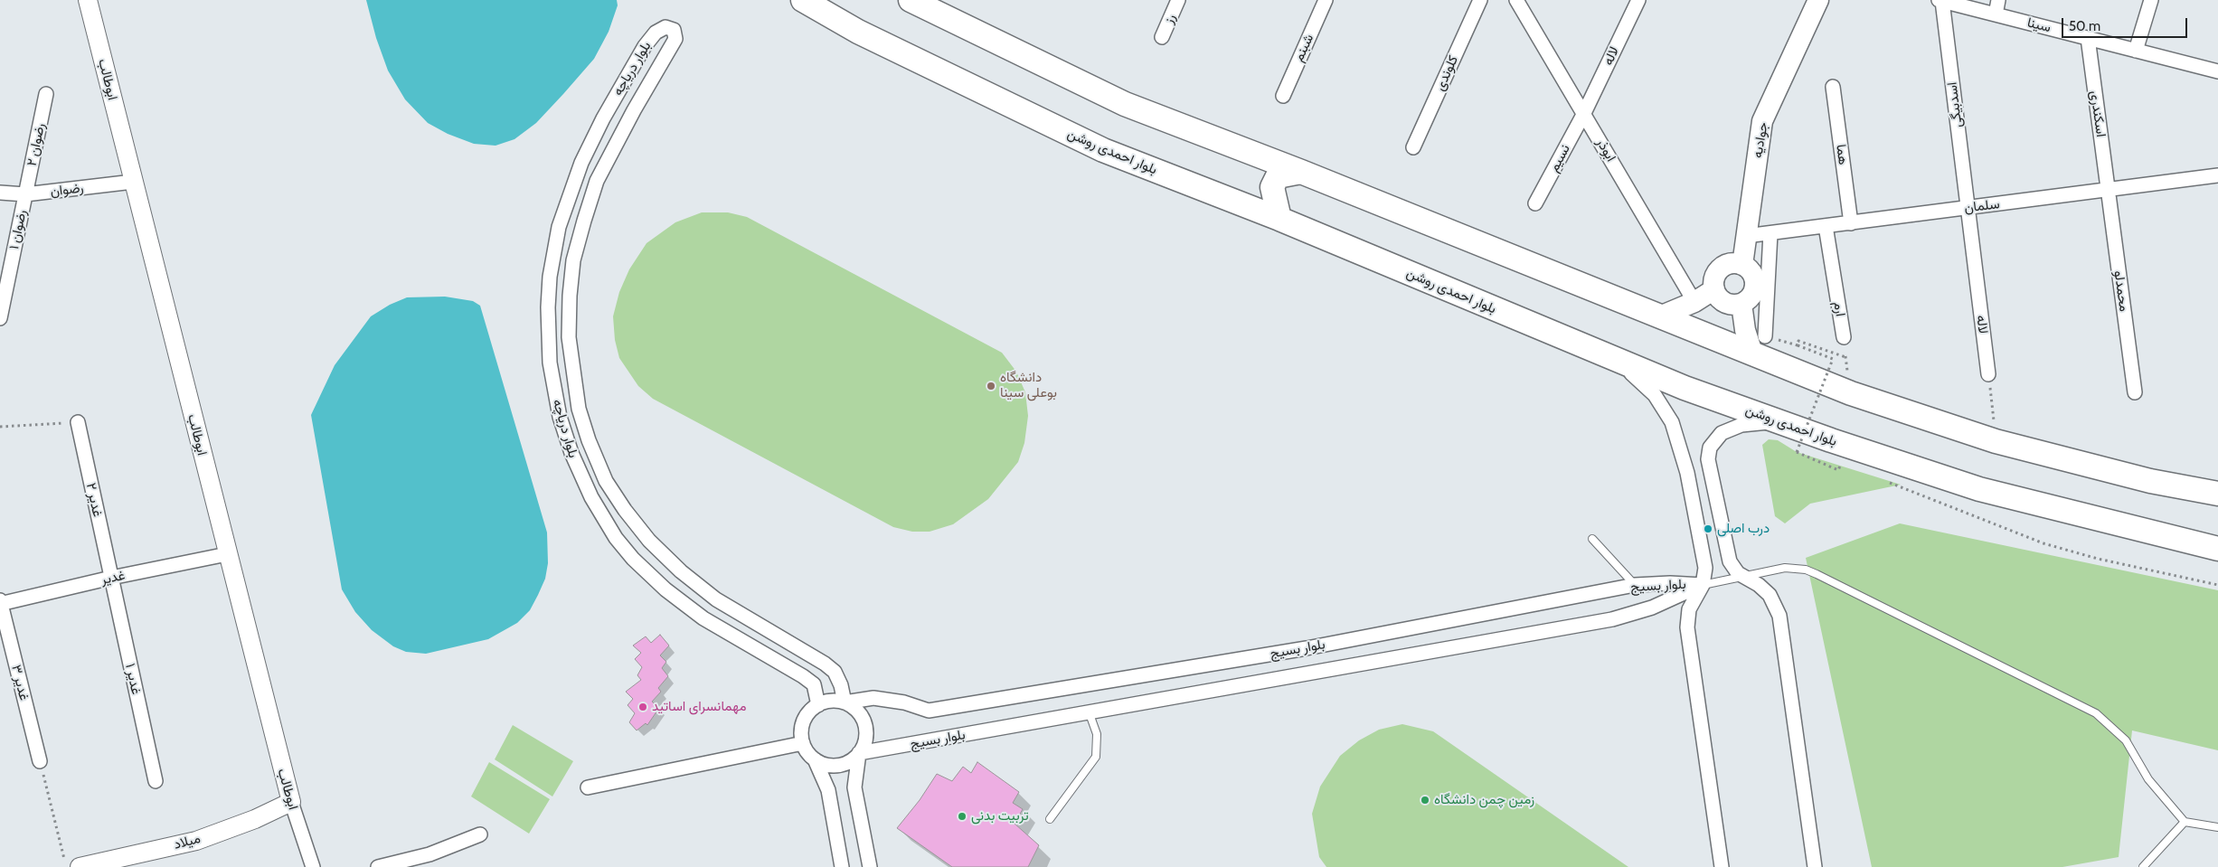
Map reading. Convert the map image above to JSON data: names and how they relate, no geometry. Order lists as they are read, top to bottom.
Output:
{
  "streets": {
    "highway": ["بلوار احمدی روشن"],
    "main road": ["جوادیه"],
    "street": [
      "رز",
      "سینا",
      "شبنم",
      "لاله",
      "بلوار دریاچه",
      "کلوندی",
      "ابوطالب",
      "اسدبیگی",
      "اسکندری",
      "رضوان ۲",
      "ابوذر",
      "هما",
      "نسیم",
      "رضوان",
      "سلمان",
      "رضوان ۱",
      "محمدلو",
      "ارم",
      "غدیر ۲",
      "غدیر",
      "بلوار بسیج",
      "غدیر ۱",
      "غدیر ۳",
      "میلاد"
    ]
  },
  "crossings": [
    ["سینا", "اسدبیگی"],
    ["سینا", "اسکندری"],
    ["لاله", "اسدبیگی"],
    ["لاله", "ابوذر"],
    ["لاله", "نسیم"],
    ["لاله", "سلمان"],
    ["بلوار دریاچه", "بلوار بسیج"],
    ["ابوطالب", "رضوان"],
    ["ابوطالب", "غدیر"],
    ["ابوطالب", "میلاد"],
    ["اسدبیگی", "سلمان"],
    ["اسکندری", "سلمان"],
    ["اسکندری", "محمدلو"],
    ["جوادیه", "سلمان"],
    ["رضوان ۲", "رضوان"],
    ["رضوان ۲", "رضوان ۱"],
    ["ابوذر", "نسیم"],
    ["هما", "سلمان"],
    ["رضوان", "رضوان ۱"],
    ["سلمان", "محمدلو"],
    ["سلمان", "ارم"],
    ["غدیر ۲", "غدیر"],
    ["غدیر ۲", "غدیر ۱"],
    ["غدیر", "غدیر ۱"],
    ["غدیر", "غدیر ۳"]
  ],
  "places": [
    "دانشگاه بوعلی سینا",
    "درب اصلی",
    "مهمانسرای اساتید",
    "زمین چمن دانشگاه",
    "تربیت بدنی"
  ],
  "scale_bar": "50 m"
}
